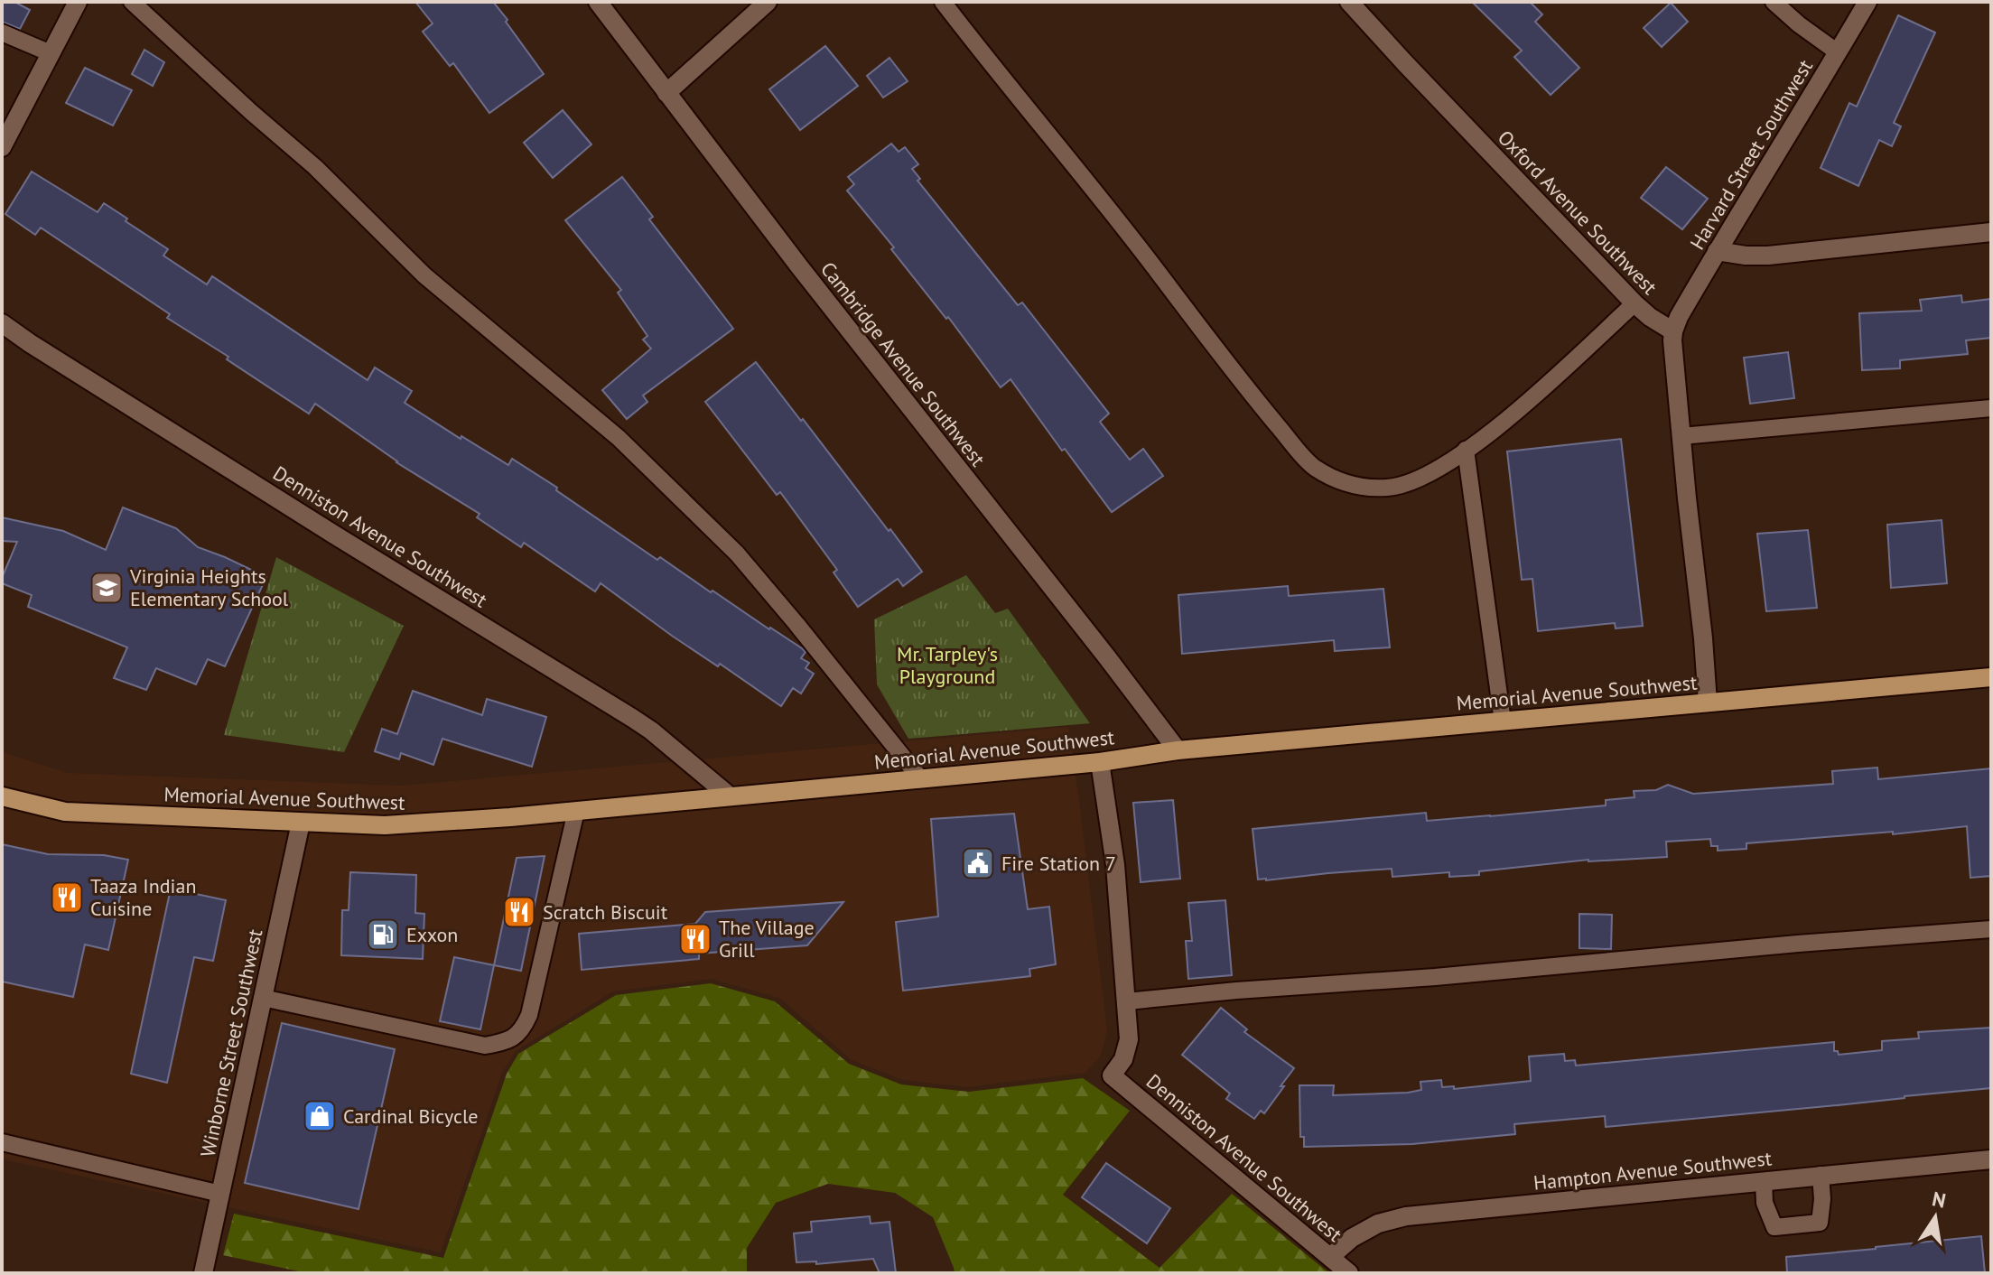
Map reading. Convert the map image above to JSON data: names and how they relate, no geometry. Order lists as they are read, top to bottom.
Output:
{
  "streets": {
    "main road": ["Memorial Avenue Southwest"],
    "street": [
      "Harvard Street Southwest",
      "Oxford Avenue Southwest",
      "Cambridge Avenue Southwest",
      "Denniston Avenue Southwest",
      "Winborne Street Southwest",
      "Hampton Avenue Southwest"
    ]
  },
  "crossings": [
    ["Harvard Street Southwest", "Oxford Avenue Southwest"],
    ["Cambridge Avenue Southwest", "Memorial Avenue Southwest"],
    ["Denniston Avenue Southwest", "Memorial Avenue Southwest"],
    ["Denniston Avenue Southwest", "Hampton Avenue Southwest"],
    ["Memorial Avenue Southwest", "Winborne Street Southwest"]
  ],
  "parks": ["Mr. Tarpley's Playground"],
  "places": {
    "school or university": ["Virginia Heights Elementary School"],
    "public building": ["Fire Station 7"],
    "restaurant": ["Taaza Indian Cuisine", "Scratch Biscuit", "The Village Grill"],
    "fuel station": ["Exxon"],
    "shop": ["Cardinal Bicycle"]
  },
  "north": "top"
}
